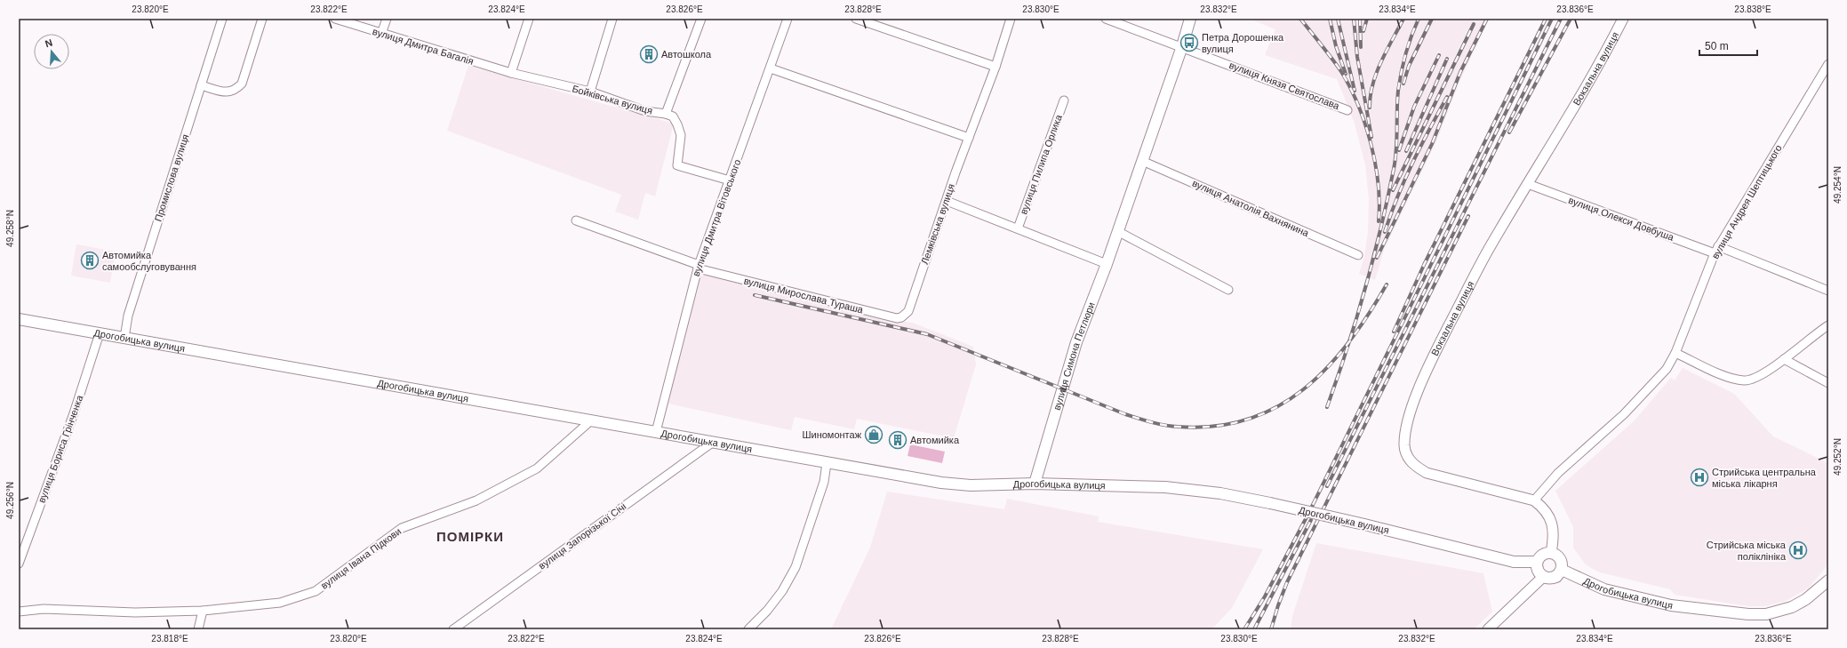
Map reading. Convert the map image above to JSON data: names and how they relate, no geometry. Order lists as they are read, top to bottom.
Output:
{
  "streets": {
    "main road": ["Дрогобицька вулиця", "вулиця Симона Петлюри"],
    "street": [
      "вулиця Дмитра Багалія",
      "Вокзальна вулиця",
      "вулиця Князя Святослава",
      "Бойківська вулиця",
      "вулиця Пилипа Орлика",
      "Промислова вулиця",
      "вулиця Андрея Шептицького",
      "вулиця Анатолія Вахнянина",
      "вулиця Дмитра Вітовського",
      "вулиця Олекси Довбуша",
      "Лемківська вулиця",
      "вулиця Мирослава Тураша",
      "вулиця Бориса Грінченка",
      "вулиця Запорізької Січі",
      "вулиця Івана Підкови"
    ]
  },
  "crossings": [
    ["вулиця Дмитра Багалія", "Бойківська вулиця"],
    ["Вокзальна вулиця", "вулиця Андрея Шептицького"],
    ["Вокзальна вулиця", "вулиця Олекси Довбуша"],
    ["Вокзальна вулиця", "Дрогобицька вулиця"],
    ["вулиця Князя Святослава", "вулиця Симона Петлюри"],
    ["Бойківська вулиця", "вулиця Дмитра Вітовського"],
    ["Промислова вулиця", "Дрогобицька вулиця"],
    ["вулиця Андрея Шептицького", "вулиця Олекси Довбуша"],
    ["вулиця Анатолія Вахнянина", "вулиця Симона Петлюри"],
    ["вулиця Дмитра Вітовського", "вулиця Мирослава Тураша"],
    ["вулиця Дмитра Вітовського", "Дрогобицька вулиця"],
    ["Лемківська вулиця", "вулиця Мирослава Тураша"],
    ["Дрогобицька вулиця", "вулиця Симона Петлюри"],
    ["Дрогобицька вулиця", "вулиця Бориса Грінченка"],
    ["Дрогобицька вулиця", "вулиця Запорізької Січі"],
    ["Дрогобицька вулиця", "вулиця Івана Підкови"]
  ],
  "districts": ["ПОМІРКИ"],
  "places": {
    "bus stop": ["Петра Дорошенка вулиця"],
    "building": ["Автошкола", "Автомийка самообслуговування", "Автомийка"],
    "shop": ["Шиномонтаж"],
    "hospital": ["Стрийська центральна міська лікарня", "Стрийська міська поліклініка"]
  },
  "scale_bar": "50 m",
  "north": "top",
  "coordinates": [
    "23.820°E",
    "23.822°E",
    "23.824°E",
    "23.826°E",
    "23.828°E",
    "23.830°E",
    "23.832°E",
    "23.834°E",
    "23.836°E",
    "23.838°E",
    "49.254°N",
    "49.258°N",
    "49.252°N",
    "49.256°N",
    "23.818°E"
  ]
}
